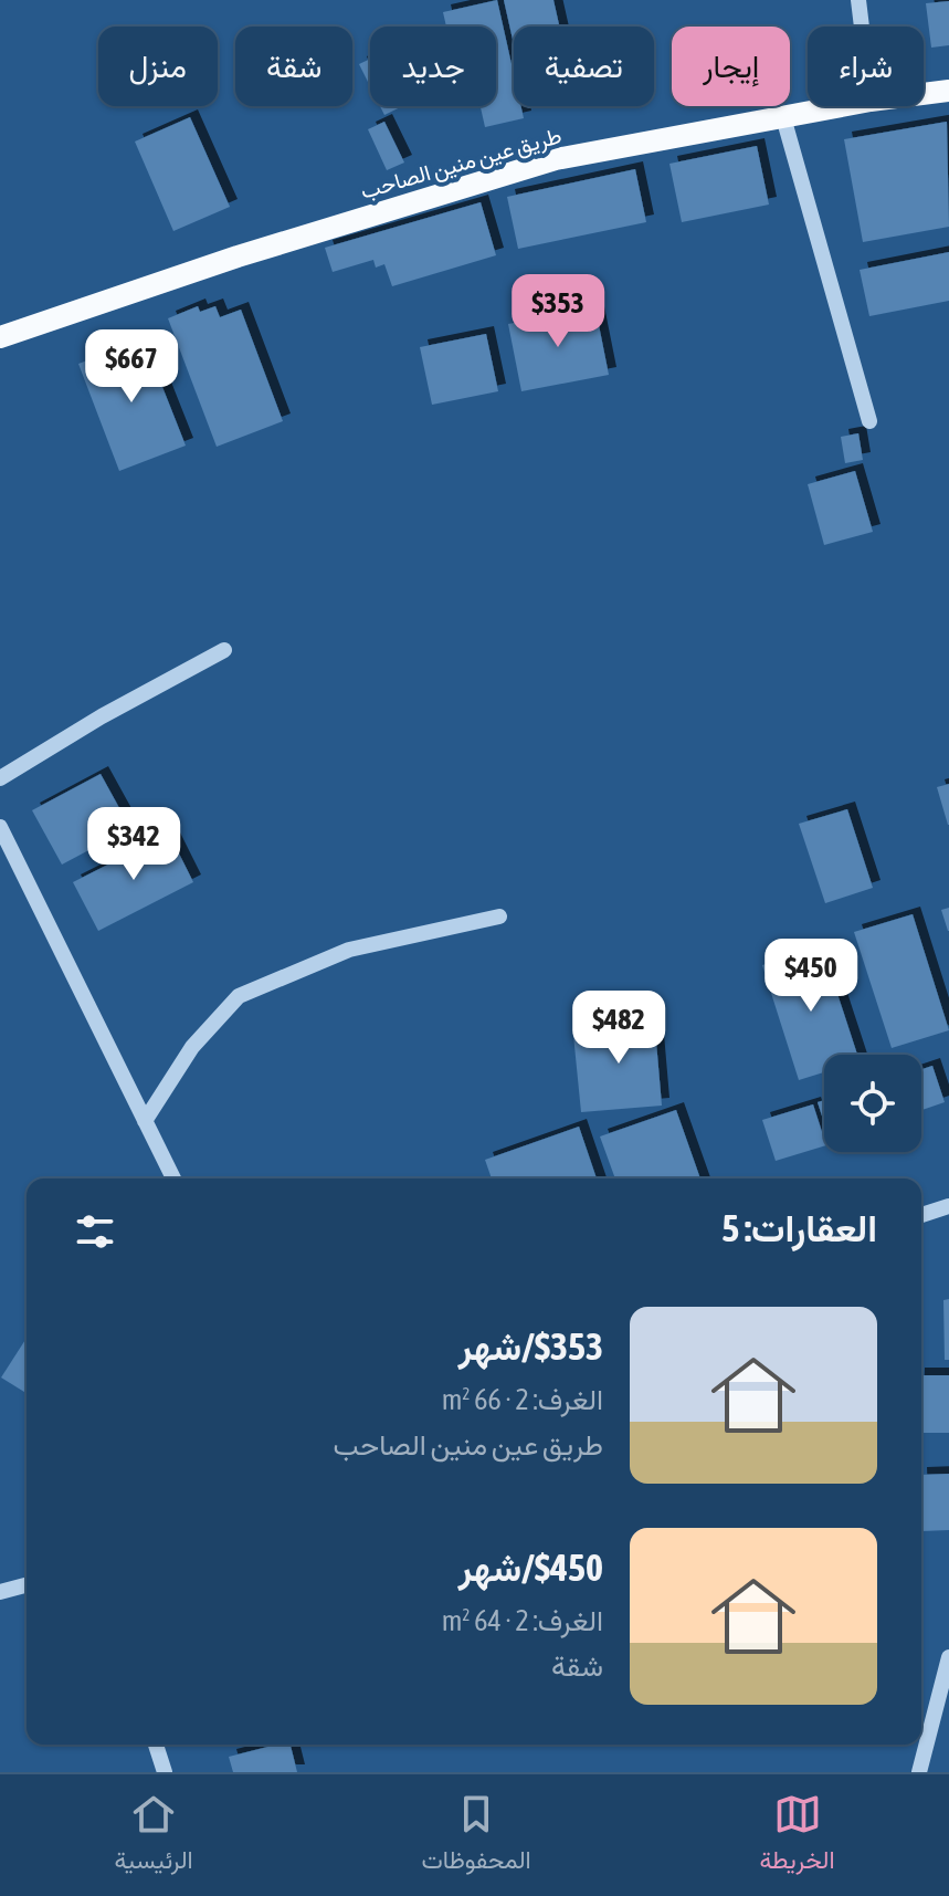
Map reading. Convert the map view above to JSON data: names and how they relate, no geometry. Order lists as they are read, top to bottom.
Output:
{
  "streets": {
    "main road": ["طريق عين منين الصاحب"]
  },
  "page": {
    "chip": [
      "شراء",
      "إيجار",
      "تصفية",
      "جديد",
      "شقة",
      "منزل"
    ],
    "price": [
      "$353",
      "$667",
      "$342",
      "$450",
      "$482"
    ],
    "heading": "العقارات: 5",
    "list": [
      {
        "name": "$353/شهر",
        "note": "الغرف: 2 · 66 m² · طريق عين منين الصاحب"
      },
      {
        "name": "$450/شهر",
        "note": "الغرف: 2 · 64 m² · شقة"
      }
    ],
    "tabs": ["الخريطة", "المحفوظات", "الرئيسية"]
  }
}
